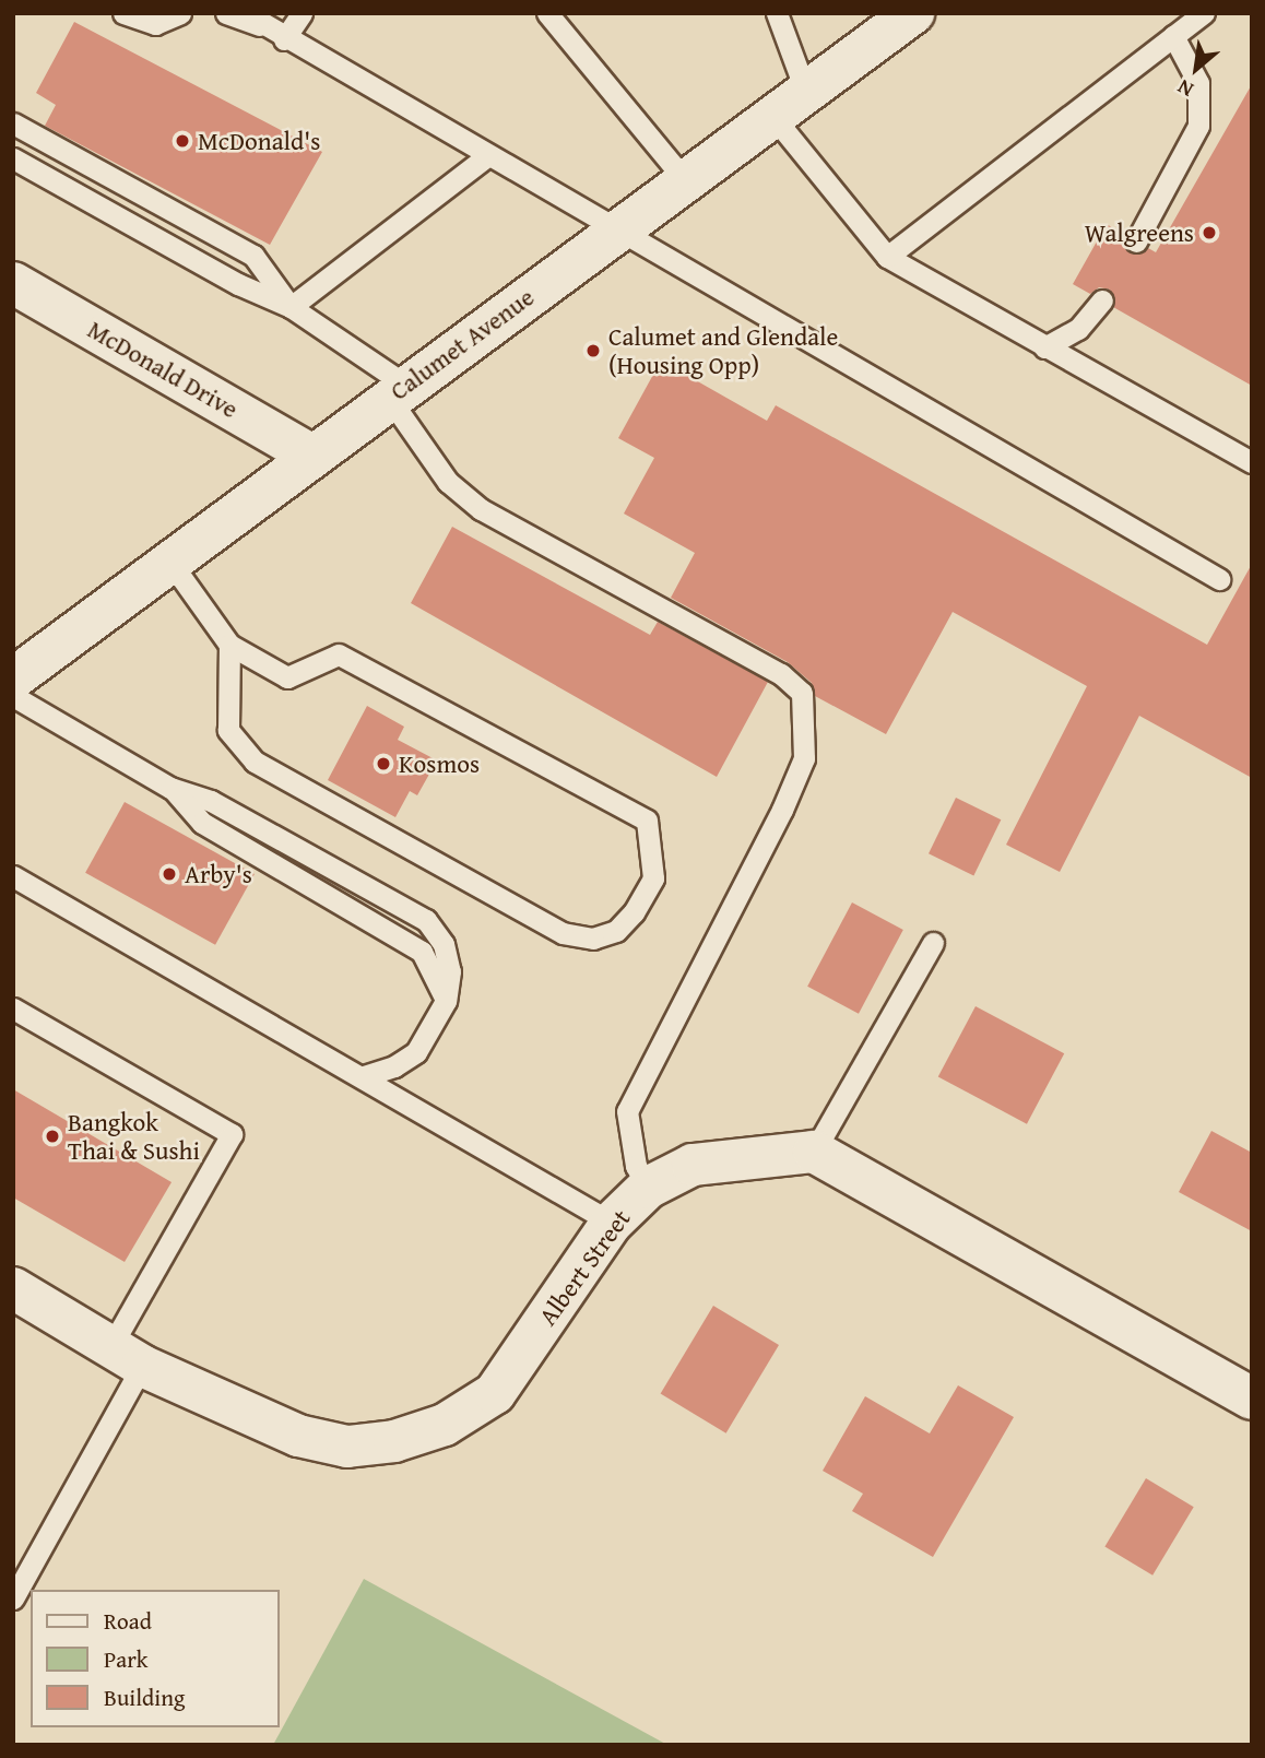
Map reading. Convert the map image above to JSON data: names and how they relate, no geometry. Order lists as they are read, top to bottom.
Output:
{
  "streets": {
    "street": ["Calumet Avenue", "McDonald Drive", "Albert Street"]
  },
  "crossings": [
    ["Calumet Avenue", "McDonald Drive"]
  ],
  "places": [
    "McDonald's",
    "Walgreens",
    "Calumet and Glendale (Housing Opp)",
    "Kosmos",
    "Arby's",
    "Bangkok Thai & Sushi"
  ],
  "legend": ["Road", "Park", "Building"],
  "north": "bottom left"
}
